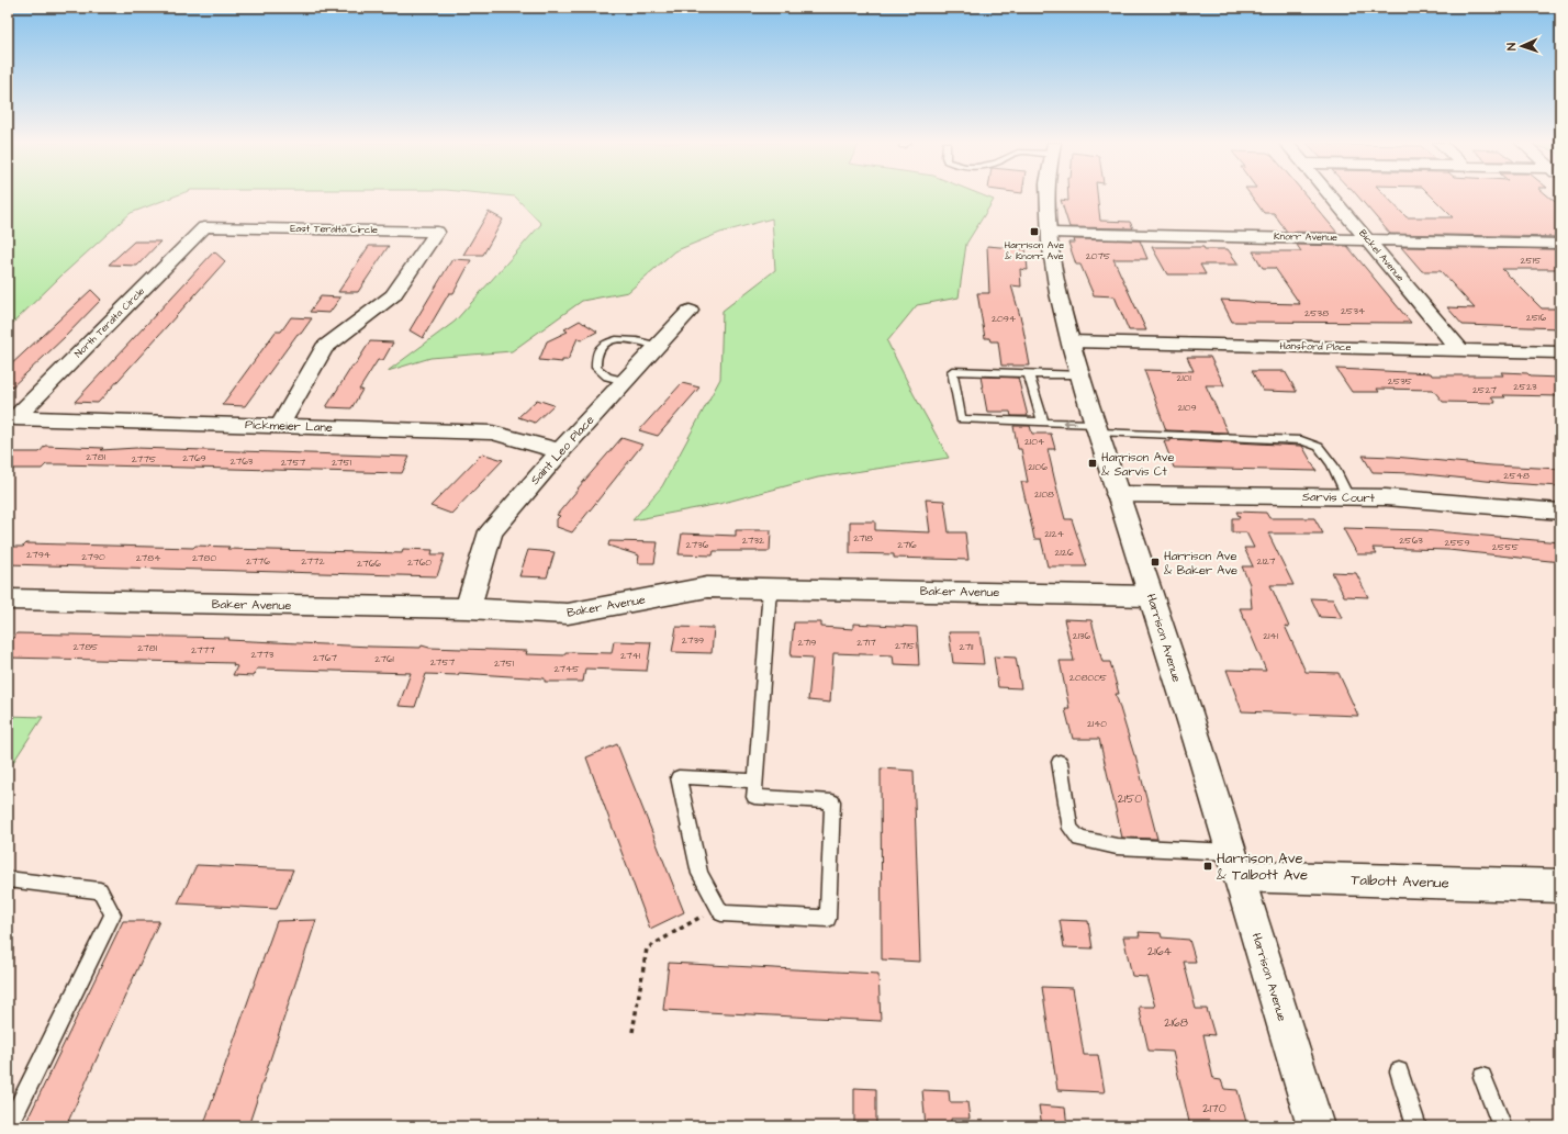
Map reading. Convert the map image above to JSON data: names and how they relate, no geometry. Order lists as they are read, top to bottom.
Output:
{
  "streets": {
    "street": [
      "East Teralta Circle",
      "Knorr Avenue",
      "Bickel Avenue",
      "North Teralta Circle",
      "Hansford Place",
      "Pickmeier Lane",
      "Saint Leo Place",
      "Sarvis Court",
      "Baker Avenue",
      "Harrison Avenue",
      "Talbott Avenue"
    ]
  },
  "crossings": [
    ["East Teralta Circle", "North Teralta Circle"],
    ["East Teralta Circle", "Pickmeier Lane"],
    ["Knorr Avenue", "Bickel Avenue"],
    ["Knorr Avenue", "Harrison Avenue"],
    ["Bickel Avenue", "Hansford Place"],
    ["North Teralta Circle", "Pickmeier Lane"],
    ["Hansford Place", "Harrison Avenue"],
    ["Pickmeier Lane", "Saint Leo Place"],
    ["Saint Leo Place", "Baker Avenue"],
    ["Sarvis Court", "Harrison Avenue"],
    ["Baker Avenue", "Harrison Avenue"],
    ["Harrison Avenue", "Talbott Avenue"]
  ],
  "places": {
    "transit": [
      "Harrison Ave & Knorr Ave",
      "Harrison Ave & Sarvis Ct",
      "Harrison Ave & Baker Ave",
      "Harrison Ave & Talbott Ave"
    ]
  },
  "house_numbers": [
    "2075",
    "2515",
    "2534",
    "2538",
    "2516",
    "2094",
    "2101",
    "2535",
    "2523",
    "2527",
    "2109",
    "2104",
    "2781",
    "2769",
    "2775",
    "2763",
    "2757",
    "2751",
    "2106",
    "2548",
    "2108",
    "2124",
    "2718",
    "2732",
    "2563",
    "2559",
    "2736",
    "2716",
    "2555",
    "2126",
    "2794",
    "2790",
    "2784",
    "2780",
    "2776",
    "2772",
    "2127",
    "2760",
    "2766",
    "2136",
    "2141",
    "2739",
    "2719",
    "2717",
    "2715",
    "2785",
    "2711",
    "2781",
    "2777",
    "2773",
    "2741",
    "2767",
    "2761",
    "2757",
    "2751",
    "2745",
    "208005",
    "2140",
    "2150",
    "2164",
    "2168",
    "2170"
  ],
  "north": "left"
}
